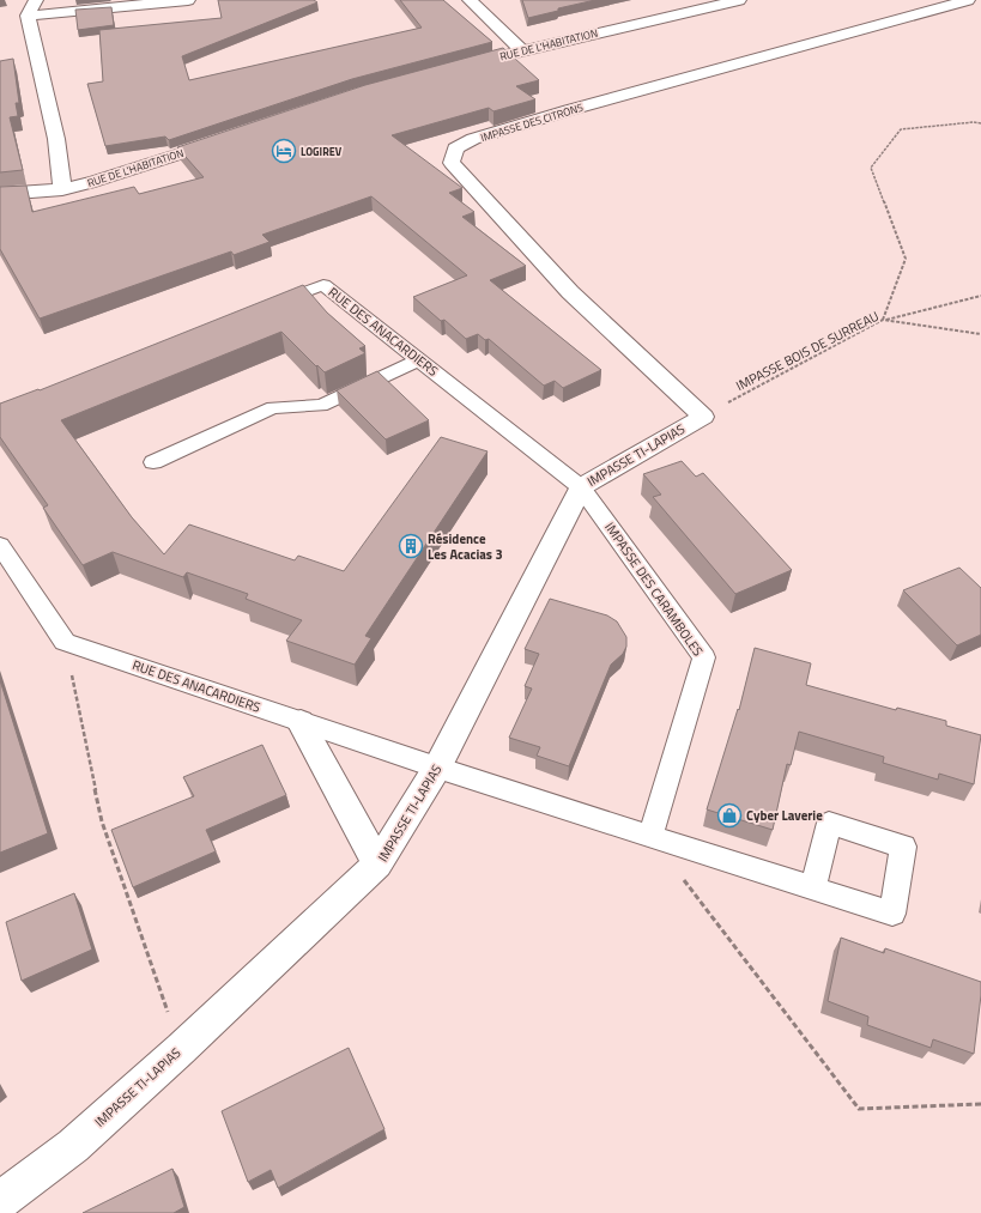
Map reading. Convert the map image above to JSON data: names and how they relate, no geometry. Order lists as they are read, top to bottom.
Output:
{
  "streets": {
    "street": ["RUE DE L'HABITATION", "IMPASSE DES CITRONS", "IMPASSE TI-LAPIAS"],
    "lane": ["RUE DES ANACARDIERS", "IMPASSE DES CARAMBOLES"],
    "path": ["IMPASSE BOIS DE SURREAU"]
  },
  "crossings": [
    ["IMPASSE DES CITRONS", "IMPASSE BOIS DE SURREAU"],
    ["IMPASSE DES CITRONS", "IMPASSE TI-LAPIAS"],
    ["RUE DES ANACARDIERS", "IMPASSE TI-LAPIAS"],
    ["RUE DES ANACARDIERS", "IMPASSE DES CARAMBOLES"],
    ["IMPASSE BOIS DE SURREAU", "IMPASSE TI-LAPIAS"],
    ["IMPASSE TI-LAPIAS", "IMPASSE DES CARAMBOLES"]
  ],
  "places": {
    "hotel": ["LOGIREV"],
    "building": ["Résidence Les Acacias 3"],
    "shop": ["Cyber Laverie"]
  }
}
